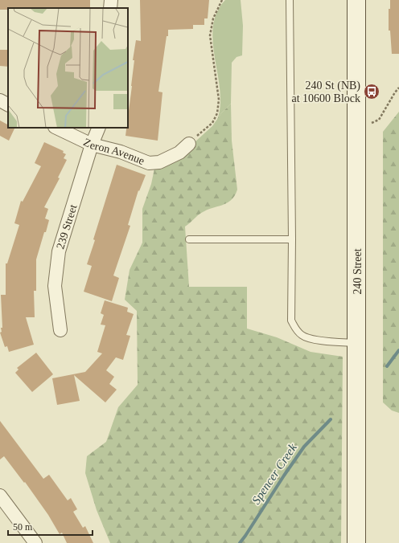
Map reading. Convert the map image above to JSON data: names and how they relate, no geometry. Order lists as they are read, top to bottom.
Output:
{
  "streets": {
    "main road": ["240 Street"],
    "street": ["Zeron Avenue", "239 Street"]
  },
  "crossings": [
    ["Zeron Avenue", "239 Street"]
  ],
  "water": ["Spencer Creek"],
  "places": {
    "bus stop": ["240 St (NB) at 10600 Block"]
  },
  "scale_bar": "50 m"
}
